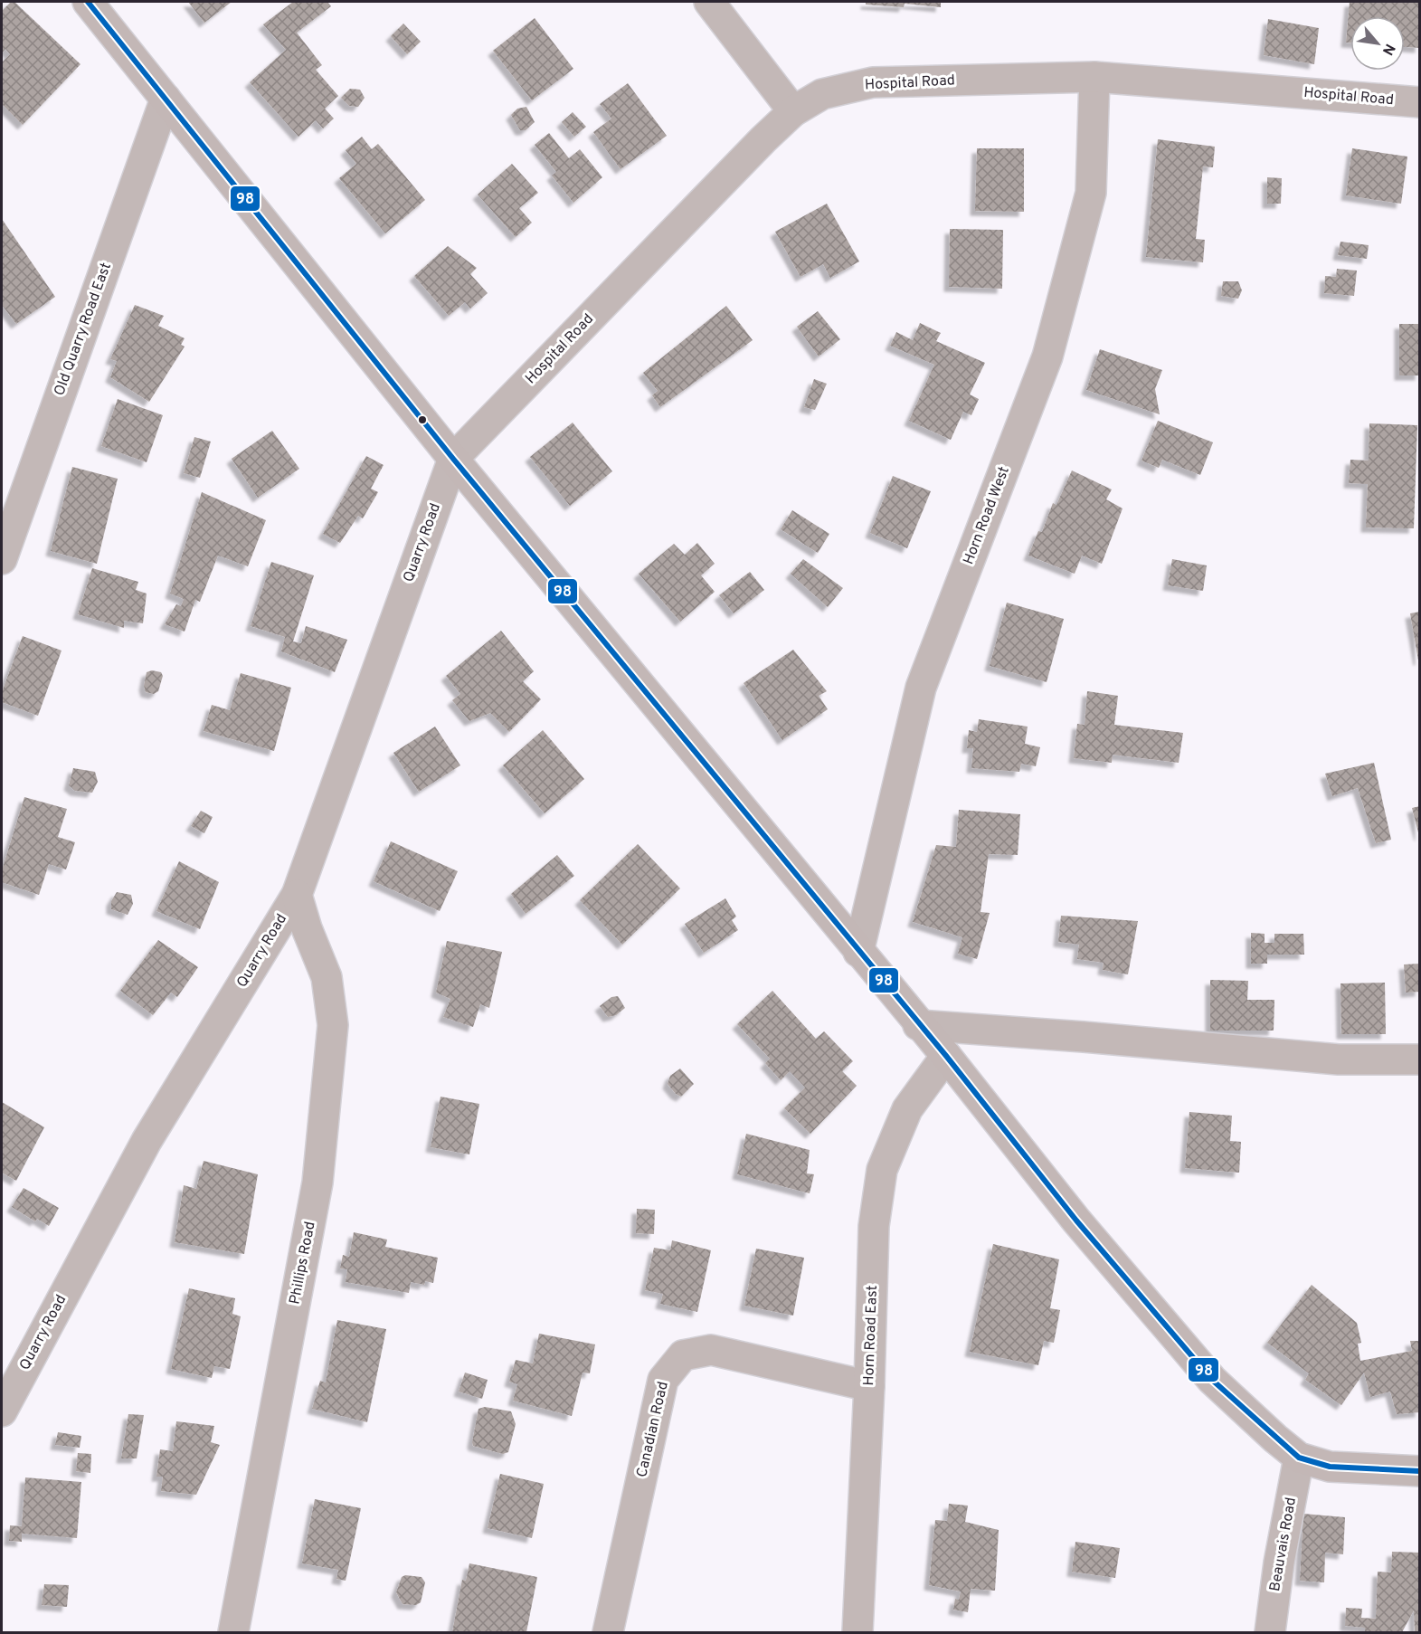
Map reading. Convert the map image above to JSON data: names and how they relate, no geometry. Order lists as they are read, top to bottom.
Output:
{
  "streets": {
    "street": [
      "Hospital Road",
      "Old Quarry Road East",
      "Horn Road West",
      "Quarry Road",
      "Phillips Road",
      "Horn Road East",
      "Canadian Road",
      "Beauvais Road"
    ]
  },
  "crossings": [
    ["Hospital Road", "Horn Road West"],
    ["Hospital Road", "Quarry Road"],
    ["Quarry Road", "Phillips Road"],
    ["Horn Road East", "Canadian Road"]
  ],
  "lines": ["transit line 98"],
  "north": "bottom right"
}
